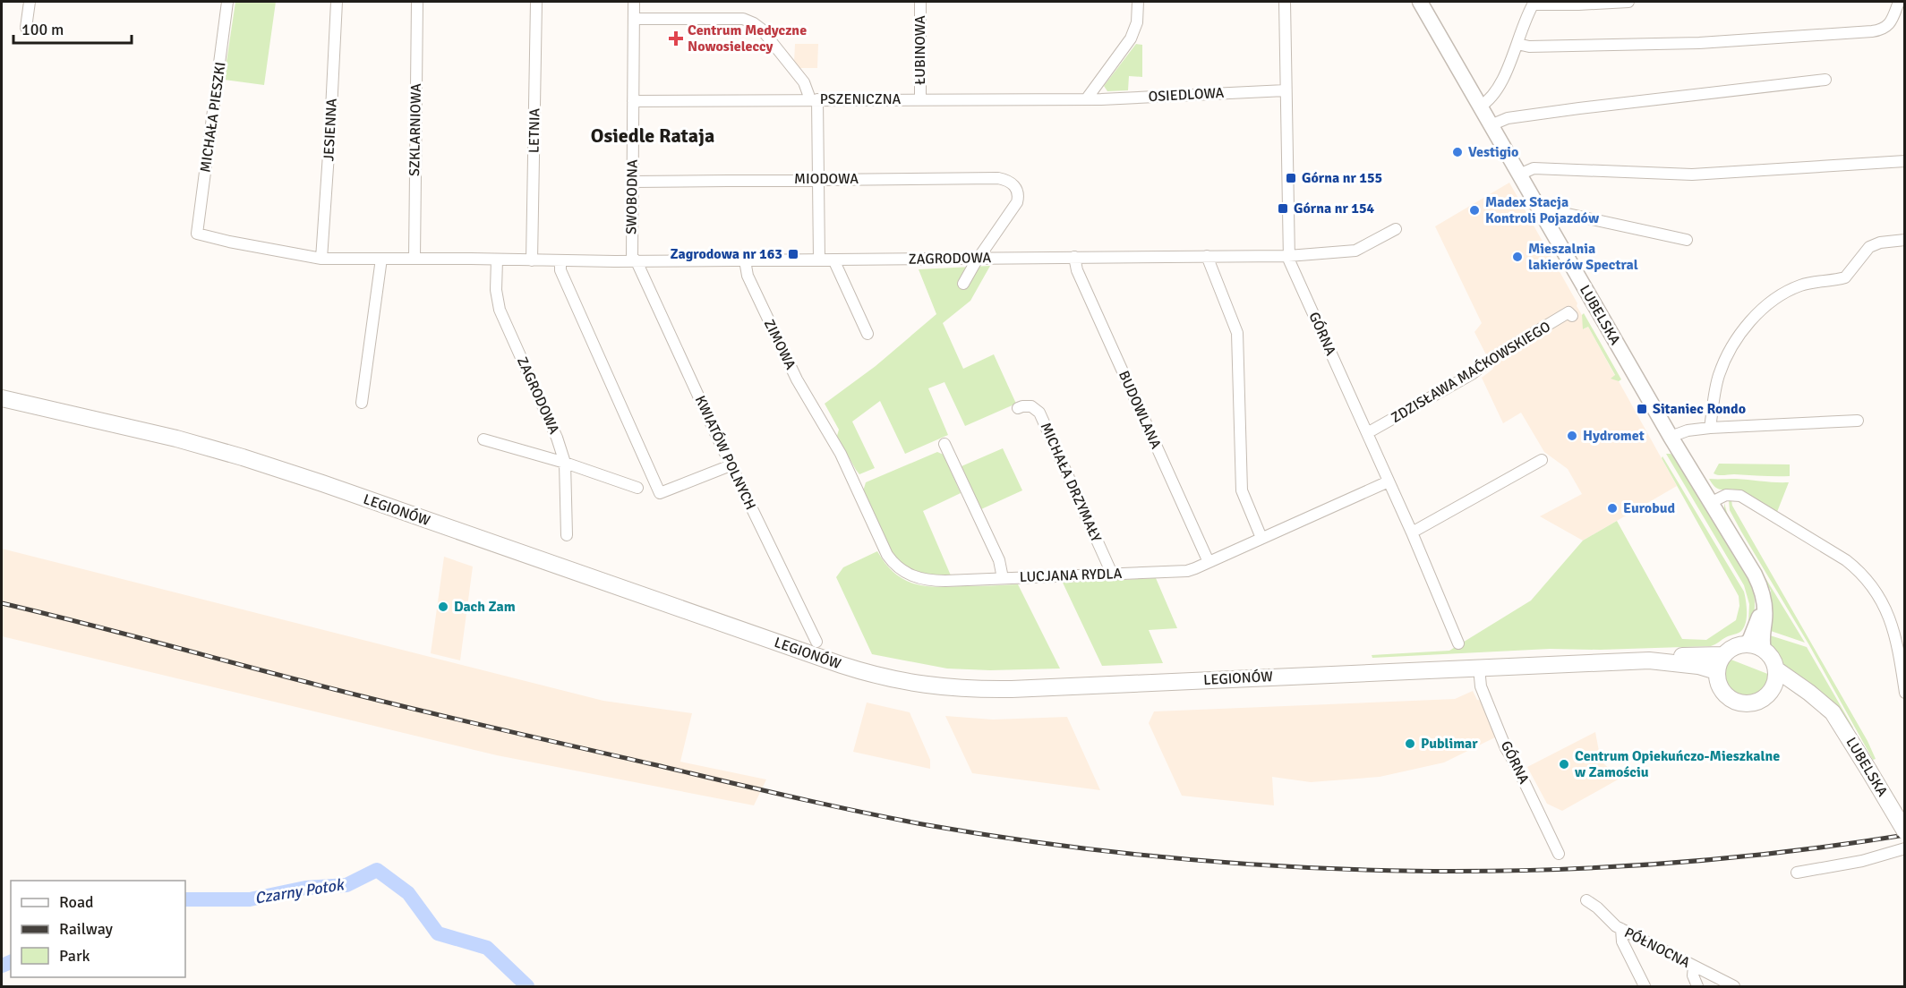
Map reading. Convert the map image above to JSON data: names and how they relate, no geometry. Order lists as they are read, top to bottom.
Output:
{
  "streets": {
    "highway": ["LUBELSKA", "LEGIONÓW"],
    "street": [
      "ŁUBINOWA",
      "OSIEDLOWA",
      "PSZENICZNA",
      "MICHAŁA PIESZKI",
      "JESIENNA",
      "SZKLARNIOWA",
      "LETNIA",
      "MIODOWA",
      "SWOBODNA",
      "ZAGRODOWA",
      "GÓRNA",
      "ZIMOWA",
      "ZDZISŁAWA MAĆKOWSKIEGO",
      "BUDOWLANA",
      "KWIATÓW POLNYCH",
      "MICHAŁA DRZYMAŁY",
      "LUCJANA RYDLA",
      "PÓŁNOCNA"
    ]
  },
  "crossings": [
    ["ŁUBINOWA", "PSZENICZNA"],
    ["OSIEDLOWA", "PSZENICZNA"],
    ["OSIEDLOWA", "GÓRNA"],
    ["PSZENICZNA", "SWOBODNA"],
    ["MICHAŁA PIESZKI", "ZAGRODOWA"],
    ["JESIENNA", "ZAGRODOWA"],
    ["SZKLARNIOWA", "ZAGRODOWA"],
    ["LETNIA", "ZAGRODOWA"],
    ["MIODOWA", "SWOBODNA"],
    ["MIODOWA", "ZAGRODOWA"],
    ["SWOBODNA", "ZAGRODOWA"],
    ["SWOBODNA", "KWIATÓW POLNYCH"],
    ["ZAGRODOWA", "GÓRNA"],
    ["ZAGRODOWA", "ZIMOWA"],
    ["ZAGRODOWA", "BUDOWLANA"],
    ["ZAGRODOWA", "KWIATÓW POLNYCH"],
    ["LUBELSKA", "LEGIONÓW"],
    ["GÓRNA", "ZDZISŁAWA MAĆKOWSKIEGO"],
    ["GÓRNA", "LEGIONÓW"],
    ["GÓRNA", "LUCJANA RYDLA"],
    ["ZIMOWA", "LUCJANA RYDLA"],
    ["BUDOWLANA", "LUCJANA RYDLA"],
    ["MICHAŁA DRZYMAŁY", "LUCJANA RYDLA"]
  ],
  "districts": ["Osiedle Rataja"],
  "water": ["Czarny Potok"],
  "places": {
    "health": ["Centrum Medyczne Nowosieleccy"],
    "other": [
      "Vestigio",
      "Madex Stacja Kontroli Pojazdów",
      "Mieszalnia lakierów Spectral",
      "Hydromet",
      "Eurobud",
      "Dach Zam",
      "Publimar",
      "Centrum Opiekuńczo-Mieszkalne w Zamościu"
    ],
    "transit": [
      "Górna nr 155",
      "Górna nr 154",
      "Zagrodowa nr 163",
      "Sitaniec Rondo"
    ]
  },
  "legend": ["Road", "Railway", "Park"],
  "scale_bar": "100 m"
}
